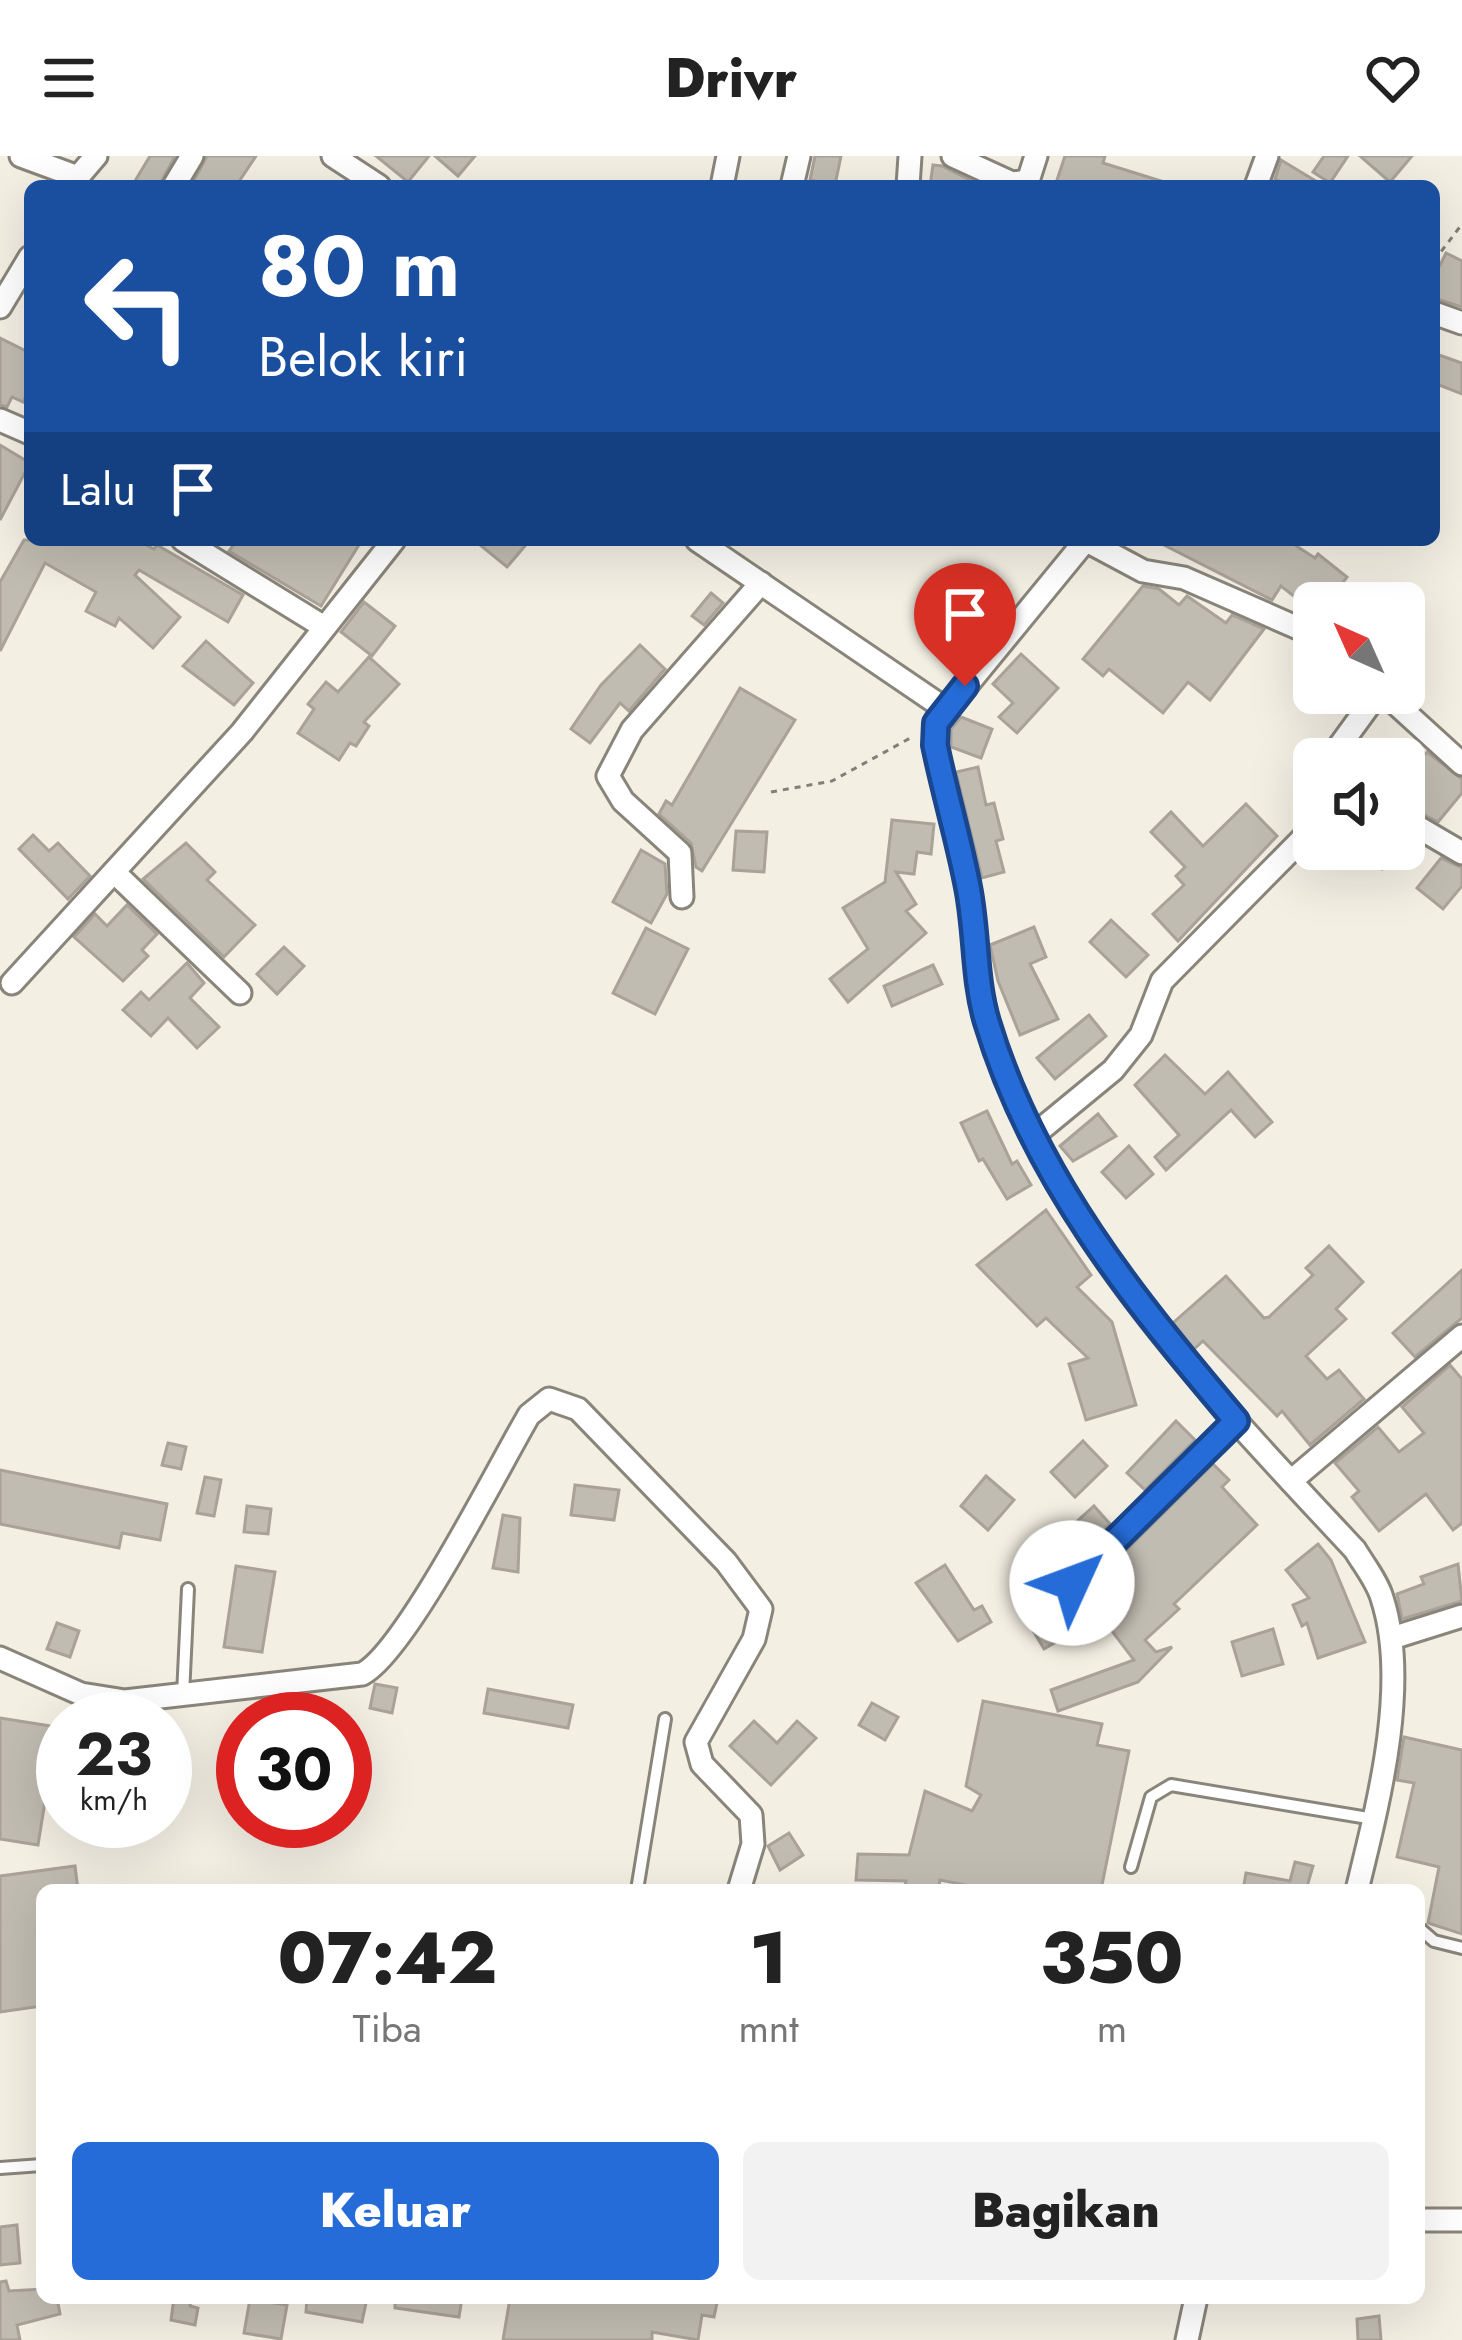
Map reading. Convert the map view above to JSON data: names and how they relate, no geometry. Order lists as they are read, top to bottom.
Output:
{
  "north": "top left",
  "page": {
    "header": "Drivr",
    "turn": ["80 m", "Belok kiri"],
    "then": "Lalu",
    "speed": "23 km/h",
    "limit": "30",
    "eta": [
      "07:42",
      "Tiba",
      "1",
      "mnt",
      "350",
      "m"
    ],
    "buttons": ["Keluar", "Bagikan"]
  }
}
